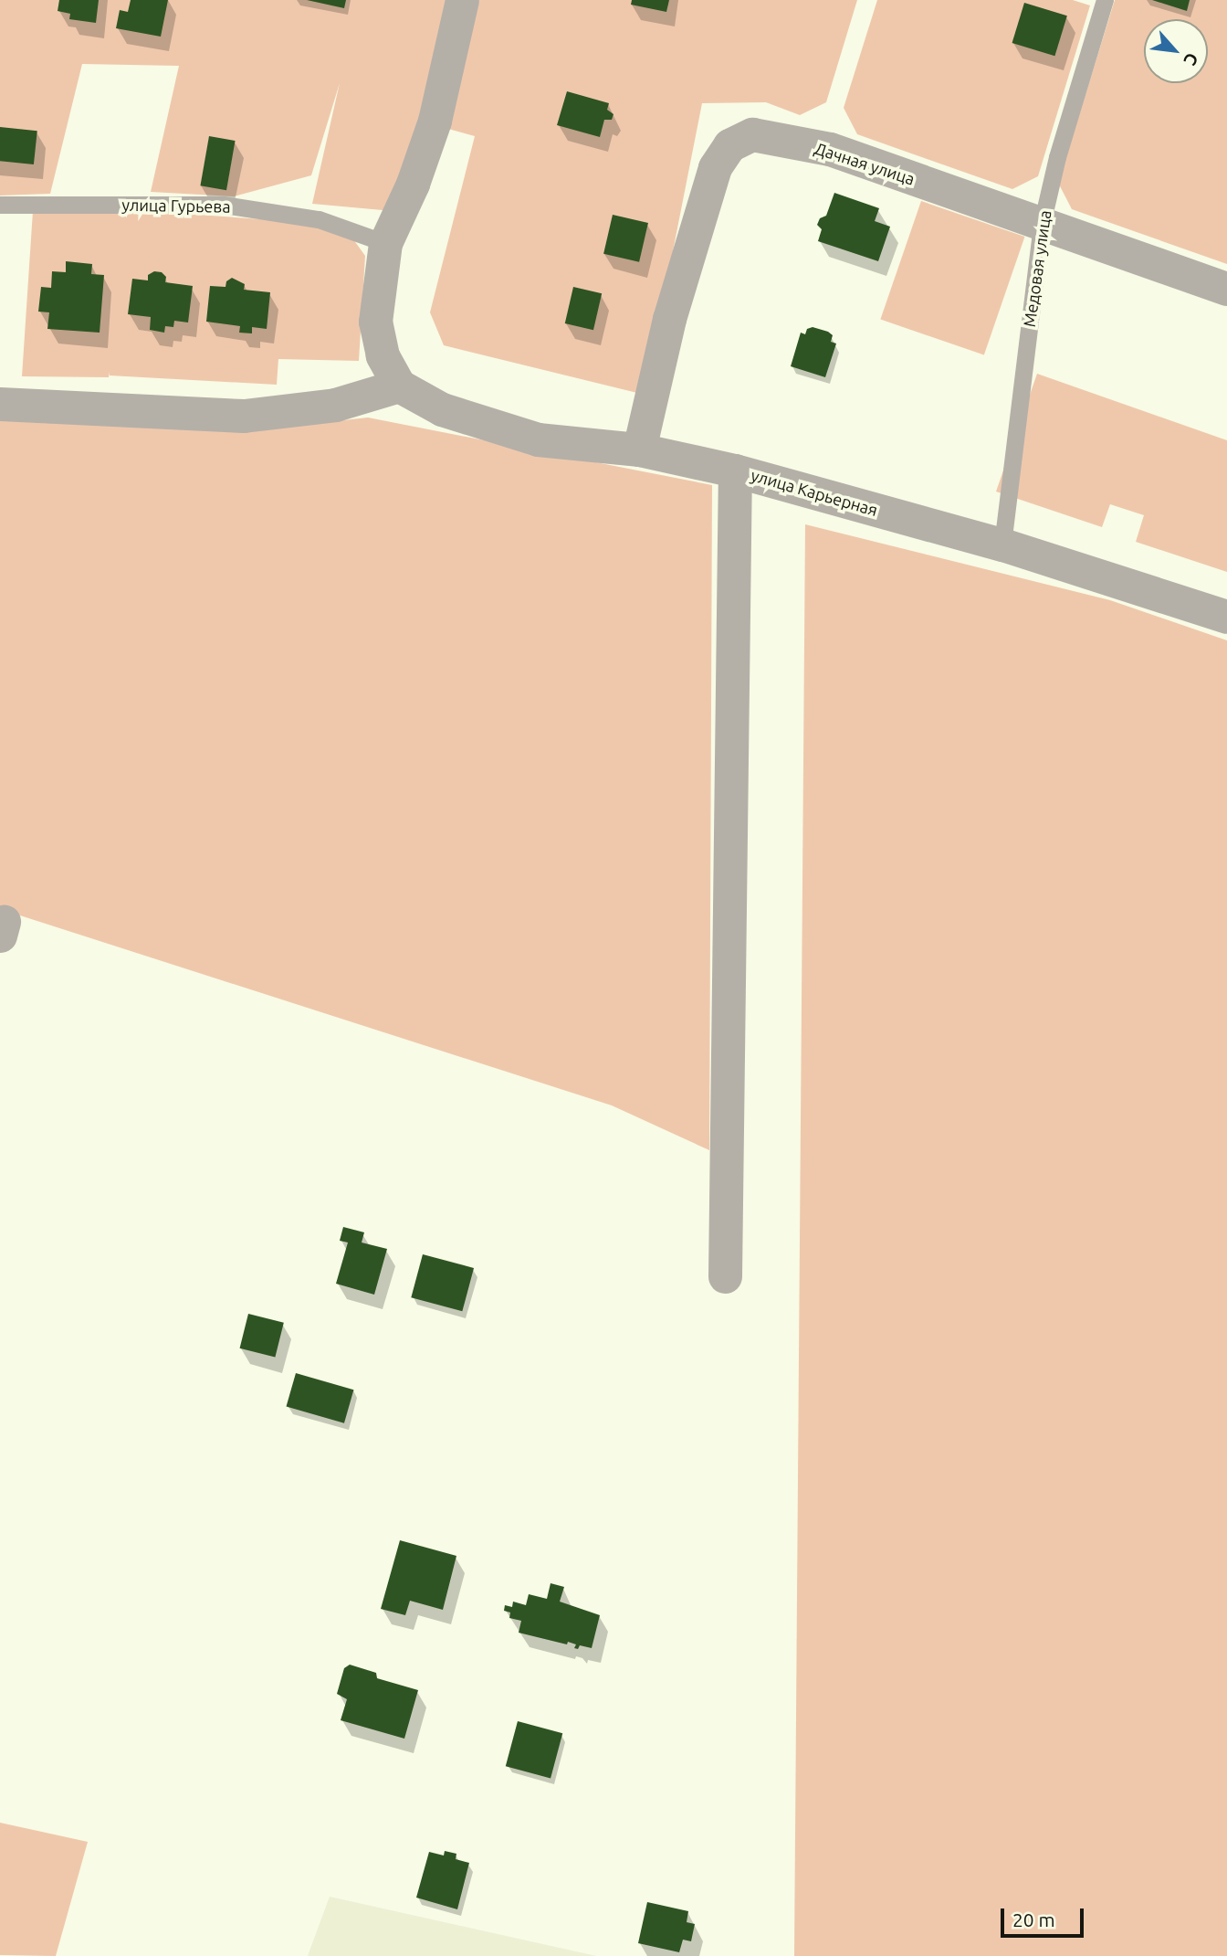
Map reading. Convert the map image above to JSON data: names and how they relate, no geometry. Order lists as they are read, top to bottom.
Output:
{
  "streets": {
    "street": ["Дачная улица", "улица Карьерная"],
    "lane": ["улица Гурьева", "Медовая улица"]
  },
  "crossings": [
    ["Дачная улица", "Медовая улица"],
    ["Дачная улица", "улица Карьерная"],
    ["Медовая улица", "улица Карьерная"]
  ],
  "scale_bar": "20 m",
  "north": "bottom right"
}
